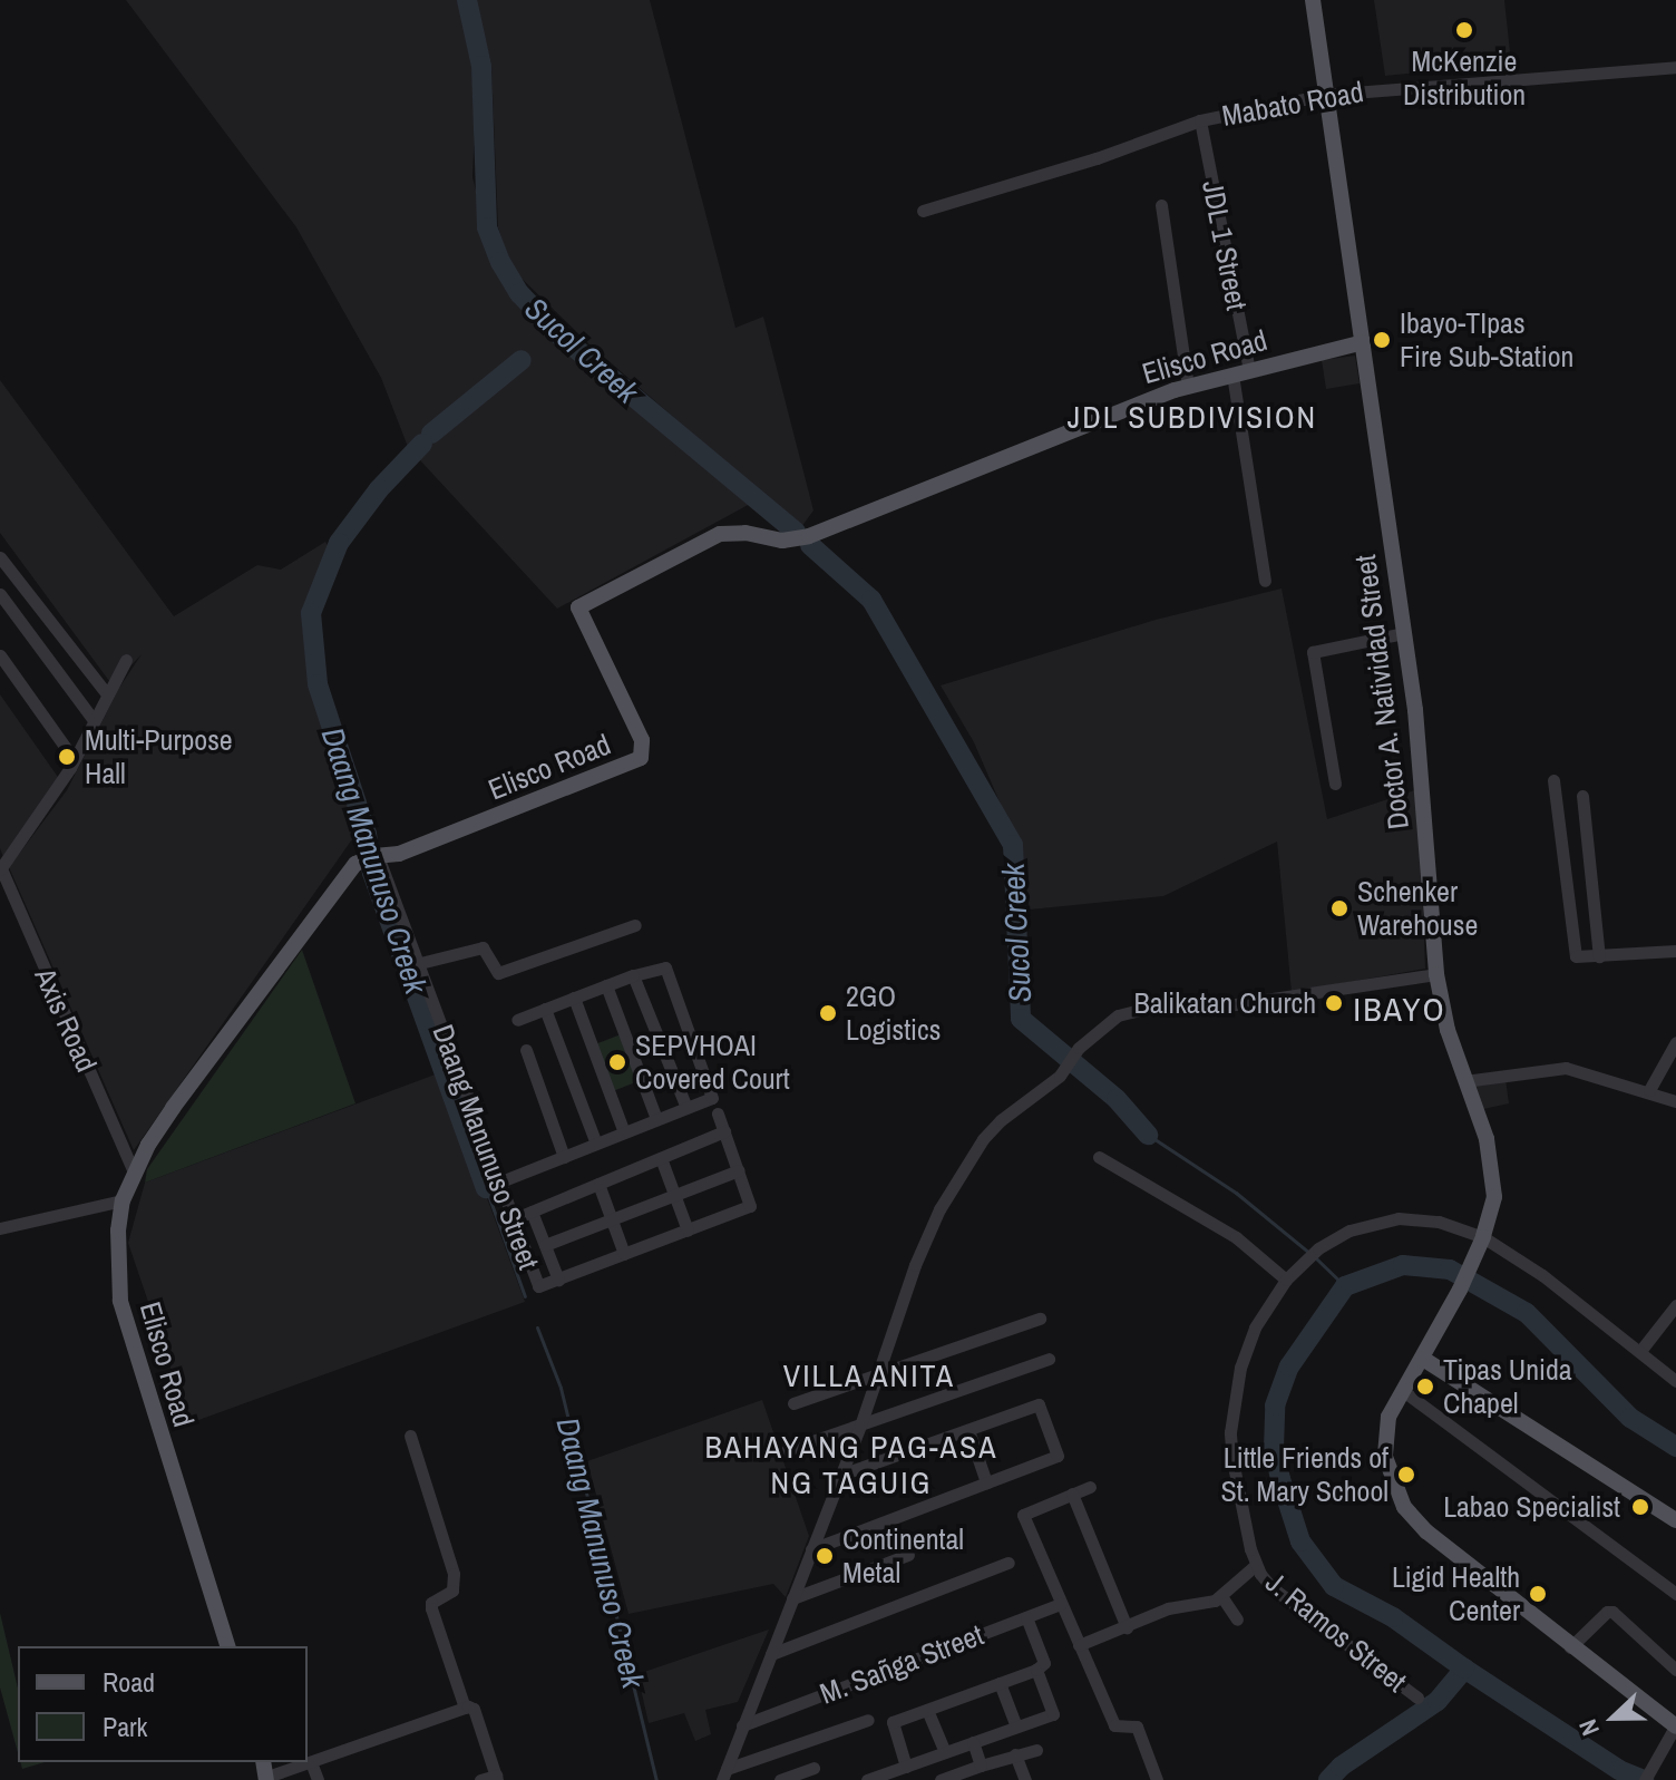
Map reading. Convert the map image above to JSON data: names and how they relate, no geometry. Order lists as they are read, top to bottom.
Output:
{
  "streets": {
    "main road": ["Elisco Road", "Doctor A. Natividad Street"],
    "street": [
      "Mabato Road",
      "JDL 1 Street",
      "Axis Road",
      "Daang Manunuso Street",
      "J. Ramos Street",
      "M. Sañga Street"
    ]
  },
  "crossings": [
    ["Mabato Road", "JDL 1 Street"],
    ["Mabato Road", "Doctor A. Natividad Street"],
    ["JDL 1 Street", "Elisco Road"],
    ["Elisco Road", "Doctor A. Natividad Street"],
    ["Elisco Road", "Axis Road"],
    ["Elisco Road", "Daang Manunuso Street"],
    ["Doctor A. Natividad Street", "J. Ramos Street"]
  ],
  "districts": [
    "JDL SUBDIVISION",
    "IBAYO",
    "VILLA ANITA",
    "BAHAYANG PAG-ASA NG TAGUIG"
  ],
  "water": ["Sucol Creek", "Daang Manunuso Creek"],
  "places": [
    "McKenzie Distribution",
    "Ibayo-TIpas Fire Sub-Station",
    "Multi-Purpose Hall",
    "Schenker Warehouse",
    "Balikatan Church",
    "2GO Logistics",
    "SEPVHOAI Covered Court",
    "Tipas Unida Chapel",
    "Little Friends of St. Mary School",
    "Labao Specialist",
    "Continental Metal",
    "Ligid Health Center"
  ],
  "legend": ["Road", "Park"],
  "north": "left"
}
